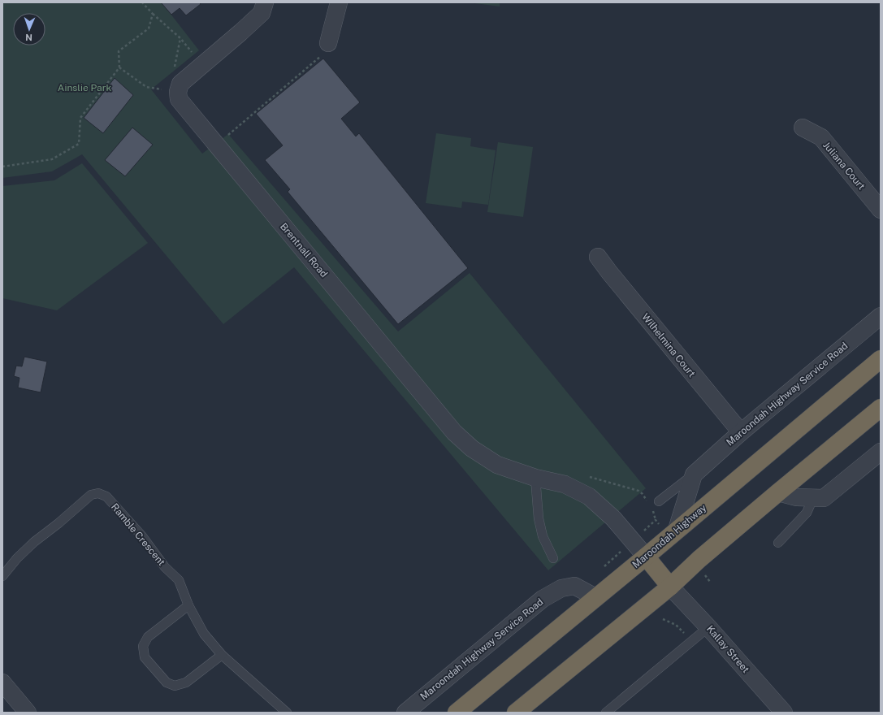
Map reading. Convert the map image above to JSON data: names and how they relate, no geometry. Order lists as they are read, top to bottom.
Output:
{
  "streets": {
    "highway": ["Maroondah Highway"],
    "street": [
      "Juliana Court",
      "Brentnall Road",
      "Wilhelmina Court",
      "Maroondah Highway Service Road",
      "Kallay Street"
    ],
    "lane": ["Ramble Crescent"]
  },
  "crossings": [
    ["Brentnall Road", "Maroondah Highway"],
    ["Wilhelmina Court", "Maroondah Highway Service Road"],
    ["Maroondah Highway Service Road", "Maroondah Highway"]
  ],
  "parks": ["Ainslie Park"],
  "north": "bottom"
}
